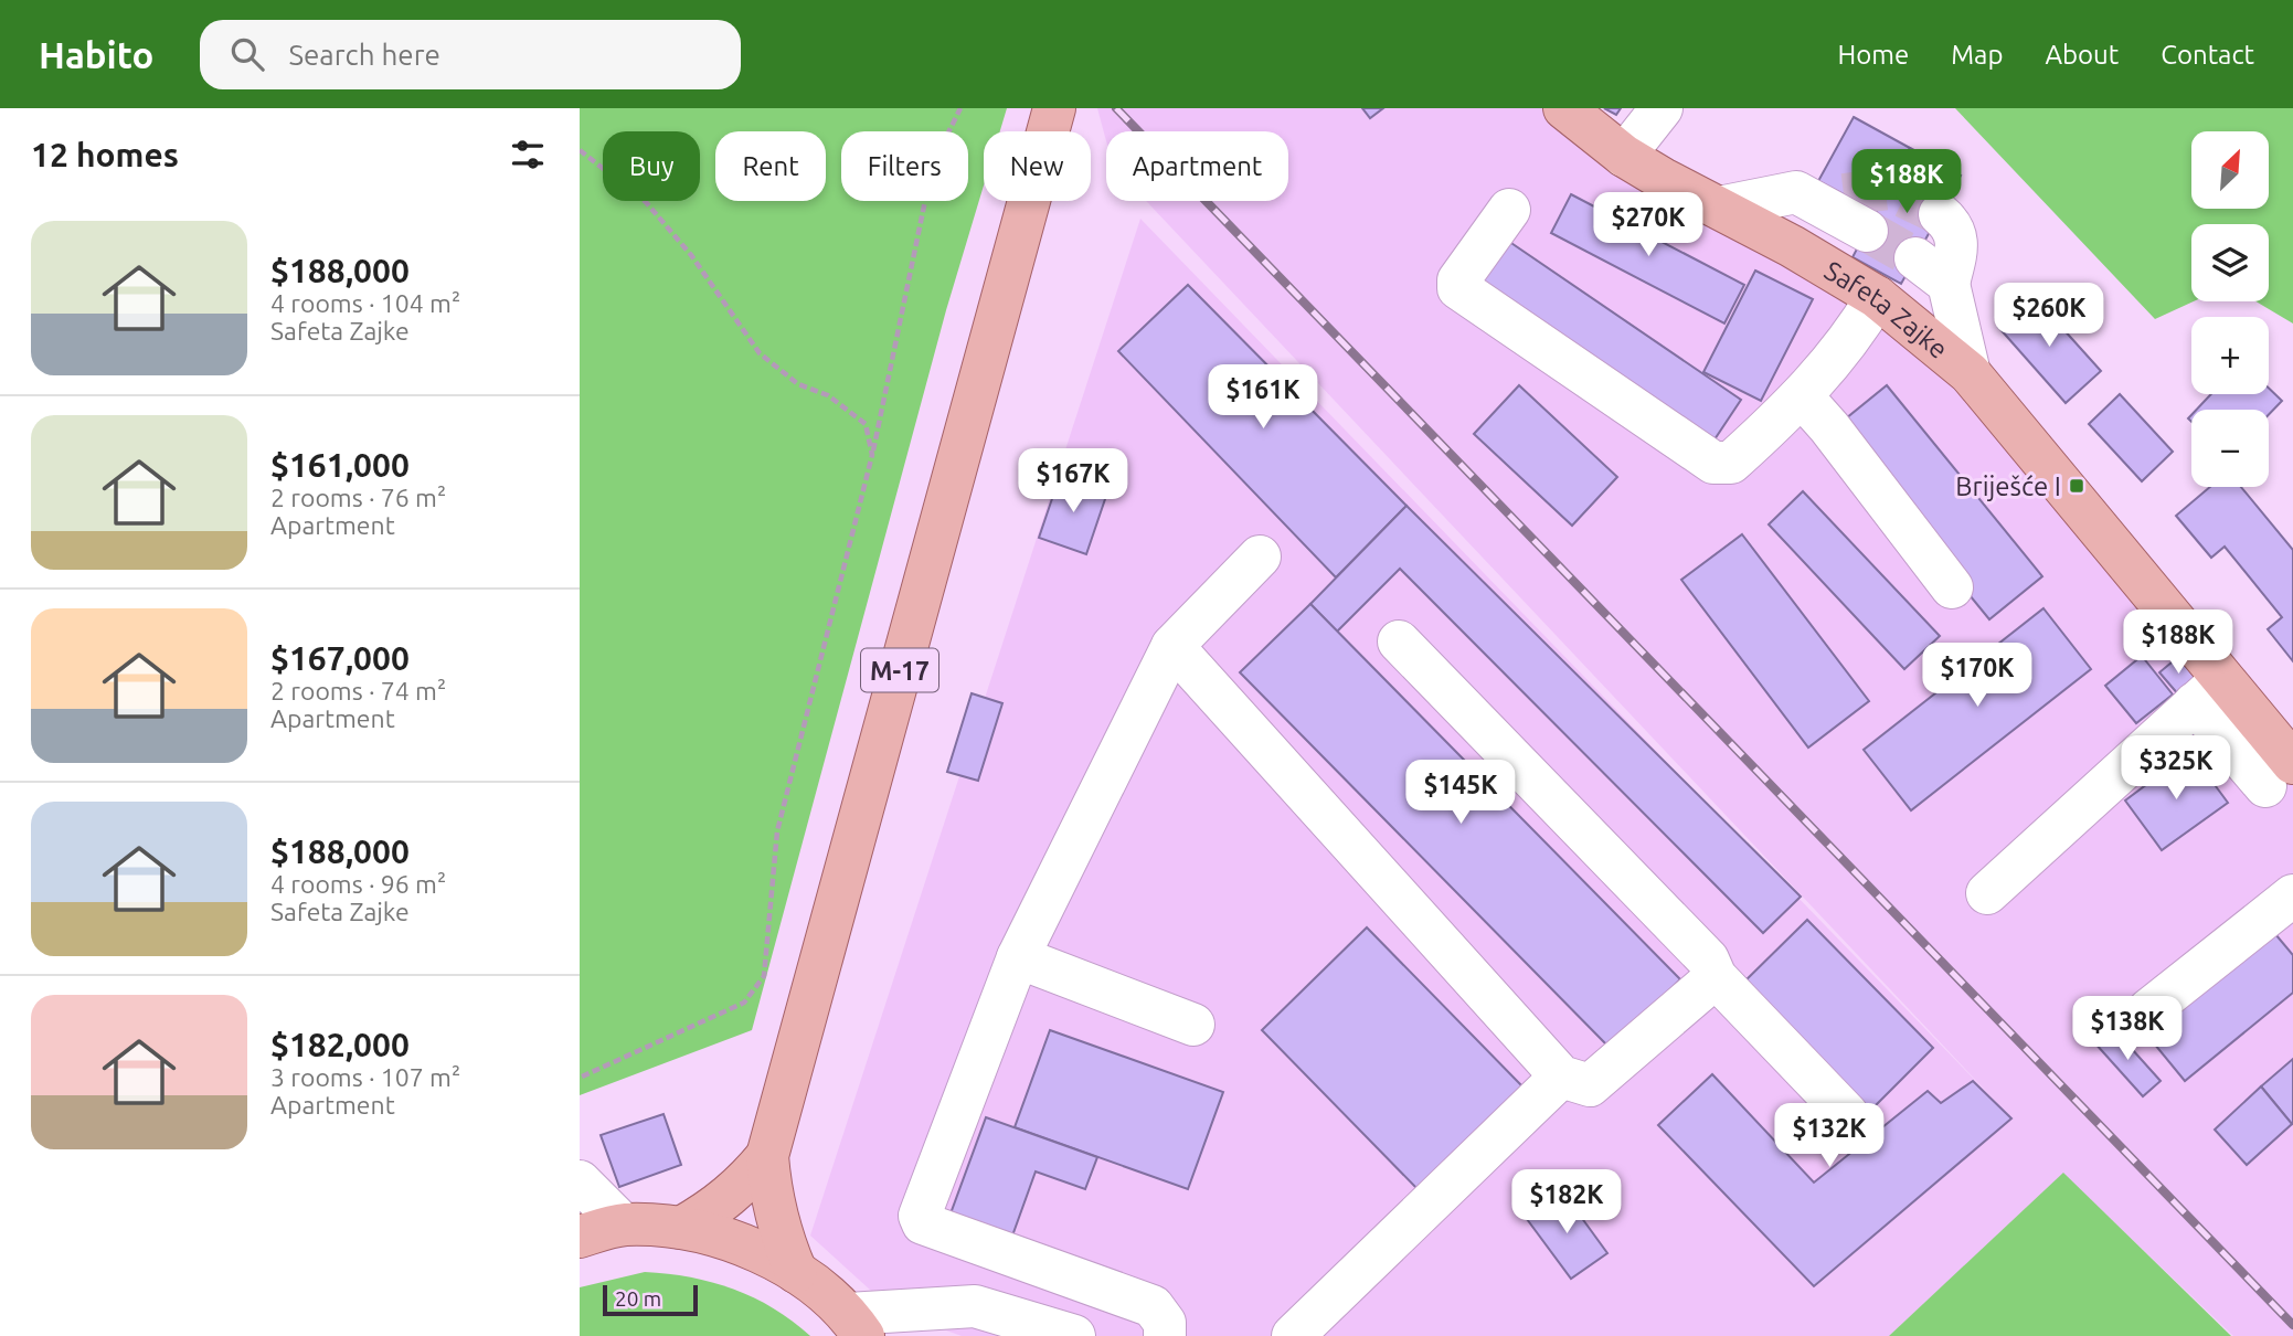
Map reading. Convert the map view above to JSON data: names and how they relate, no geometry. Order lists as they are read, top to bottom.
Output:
{
  "streets": {
    "main road": ["Safeta Zajke", "M-17"]
  },
  "places": {
    "transit": ["Briješće I"]
  },
  "scale_bar": "20 m",
  "north": "top right",
  "page": {
    "header": "Habito",
    "search": "Search here",
    "nav": [
      "Home",
      "Map",
      "About",
      "Contact"
    ],
    "heading": "12 homes",
    "map_buttons": ["+", "−"],
    "chip": [
      "Buy",
      "Rent",
      "Filters",
      "New",
      "Apartment"
    ],
    "price": [
      "$188K",
      "$270K",
      "$260K",
      "$161K",
      "$167K",
      "$188K",
      "$170K",
      "$325K",
      "$145K",
      "$138K",
      "$132K",
      "$182K"
    ],
    "list": [
      {
        "name": "$188,000",
        "note": "4 rooms · 104 m² · Safeta Zajke"
      },
      {
        "name": "$161,000",
        "note": "2 rooms · 76 m² · Apartment"
      },
      {
        "name": "$167,000",
        "note": "2 rooms · 74 m² · Apartment"
      },
      {
        "name": "$188,000",
        "note": "4 rooms · 96 m² · Safeta Zajke"
      },
      {
        "name": "$182,000",
        "note": "3 rooms · 107 m² · Apartment"
      }
    ],
    "scale": "20 m"
  }
}
